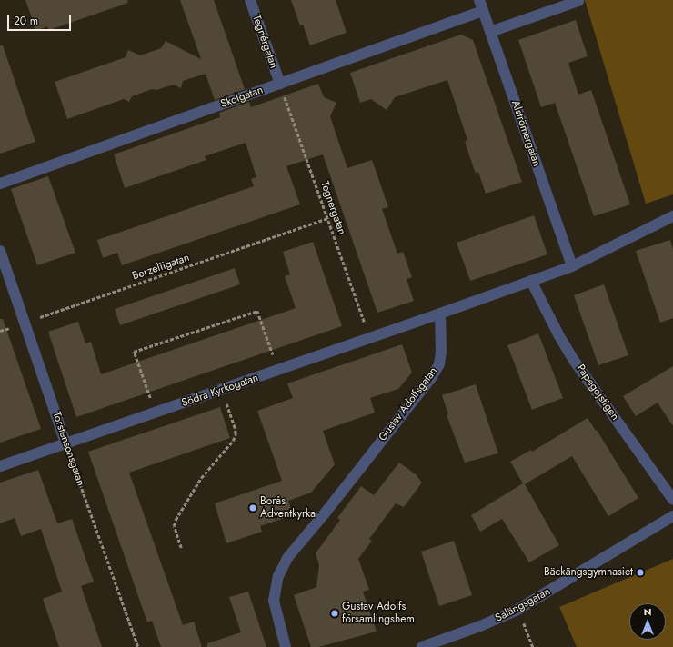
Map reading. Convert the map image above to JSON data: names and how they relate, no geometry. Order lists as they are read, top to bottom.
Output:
{
  "streets": {
    "street": [
      "Tegnérgatan",
      "Skolgatan",
      "Alströmergatan",
      "Södra Kyrkogatan",
      "Papegojstigen",
      "Gustav Adolfsgatan",
      "Torstensonsgatan",
      "Salängsgatan"
    ],
    "path": ["Tegnergatan", "Berzeliigatan"]
  },
  "crossings": [
    ["Tegnérgatan", "Skolgatan"],
    ["Tegnérgatan", "Tegnergatan"],
    ["Skolgatan", "Alströmergatan"],
    ["Skolgatan", "Tegnergatan"],
    ["Tegnergatan", "Berzeliigatan"],
    ["Tegnergatan", "Södra Kyrkogatan"],
    ["Berzeliigatan", "Torstensonsgatan"],
    ["Södra Kyrkogatan", "Gustav Adolfsgatan"],
    ["Södra Kyrkogatan", "Torstensonsgatan"]
  ],
  "places": ["Borås Adventkyrka", "Bäckängsgymnasiet", "Gustav Adolfs församlingshem"],
  "scale_bar": "20 m",
  "north": "top"
}
